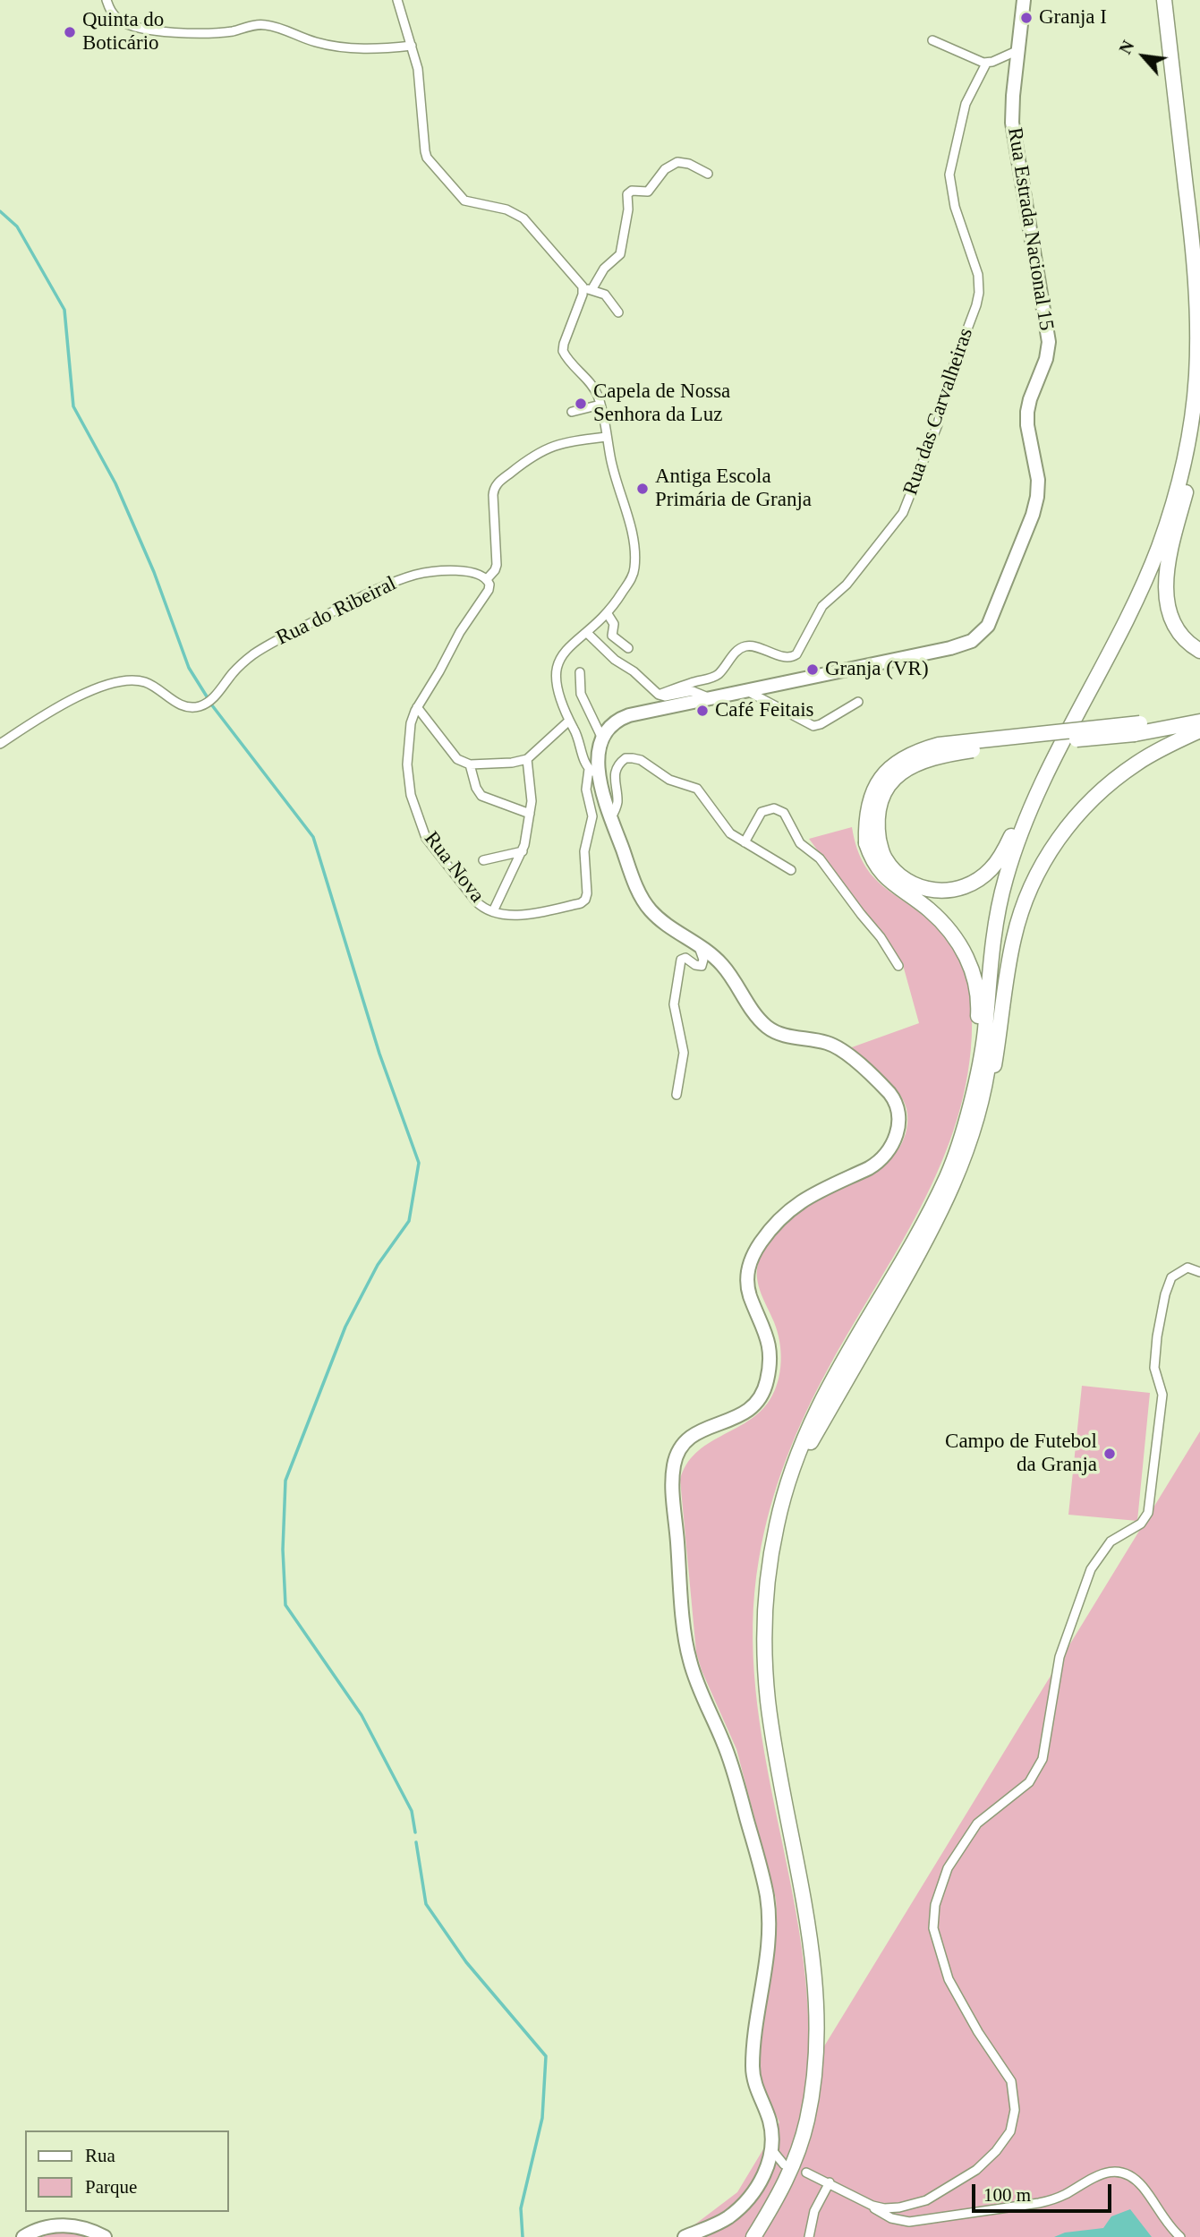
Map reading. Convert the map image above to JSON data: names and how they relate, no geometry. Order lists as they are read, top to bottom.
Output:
{
  "streets": {
    "main road": ["Rua Estrada Nacional 15"],
    "street": ["Rua das Carvalheiras", "Rua do Ribeiral", "Rua Nova"]
  },
  "places": [
    "Granja I",
    "Quinta do Boticário",
    "Capela de Nossa Senhora da Luz",
    "Antiga Escola Primária de Granja",
    "Granja (VR)",
    "Café Feitais",
    "Campo de Futebol da Granja"
  ],
  "legend": ["Rua", "Parque"],
  "scale_bar": "100 m",
  "north": "top left"
}
